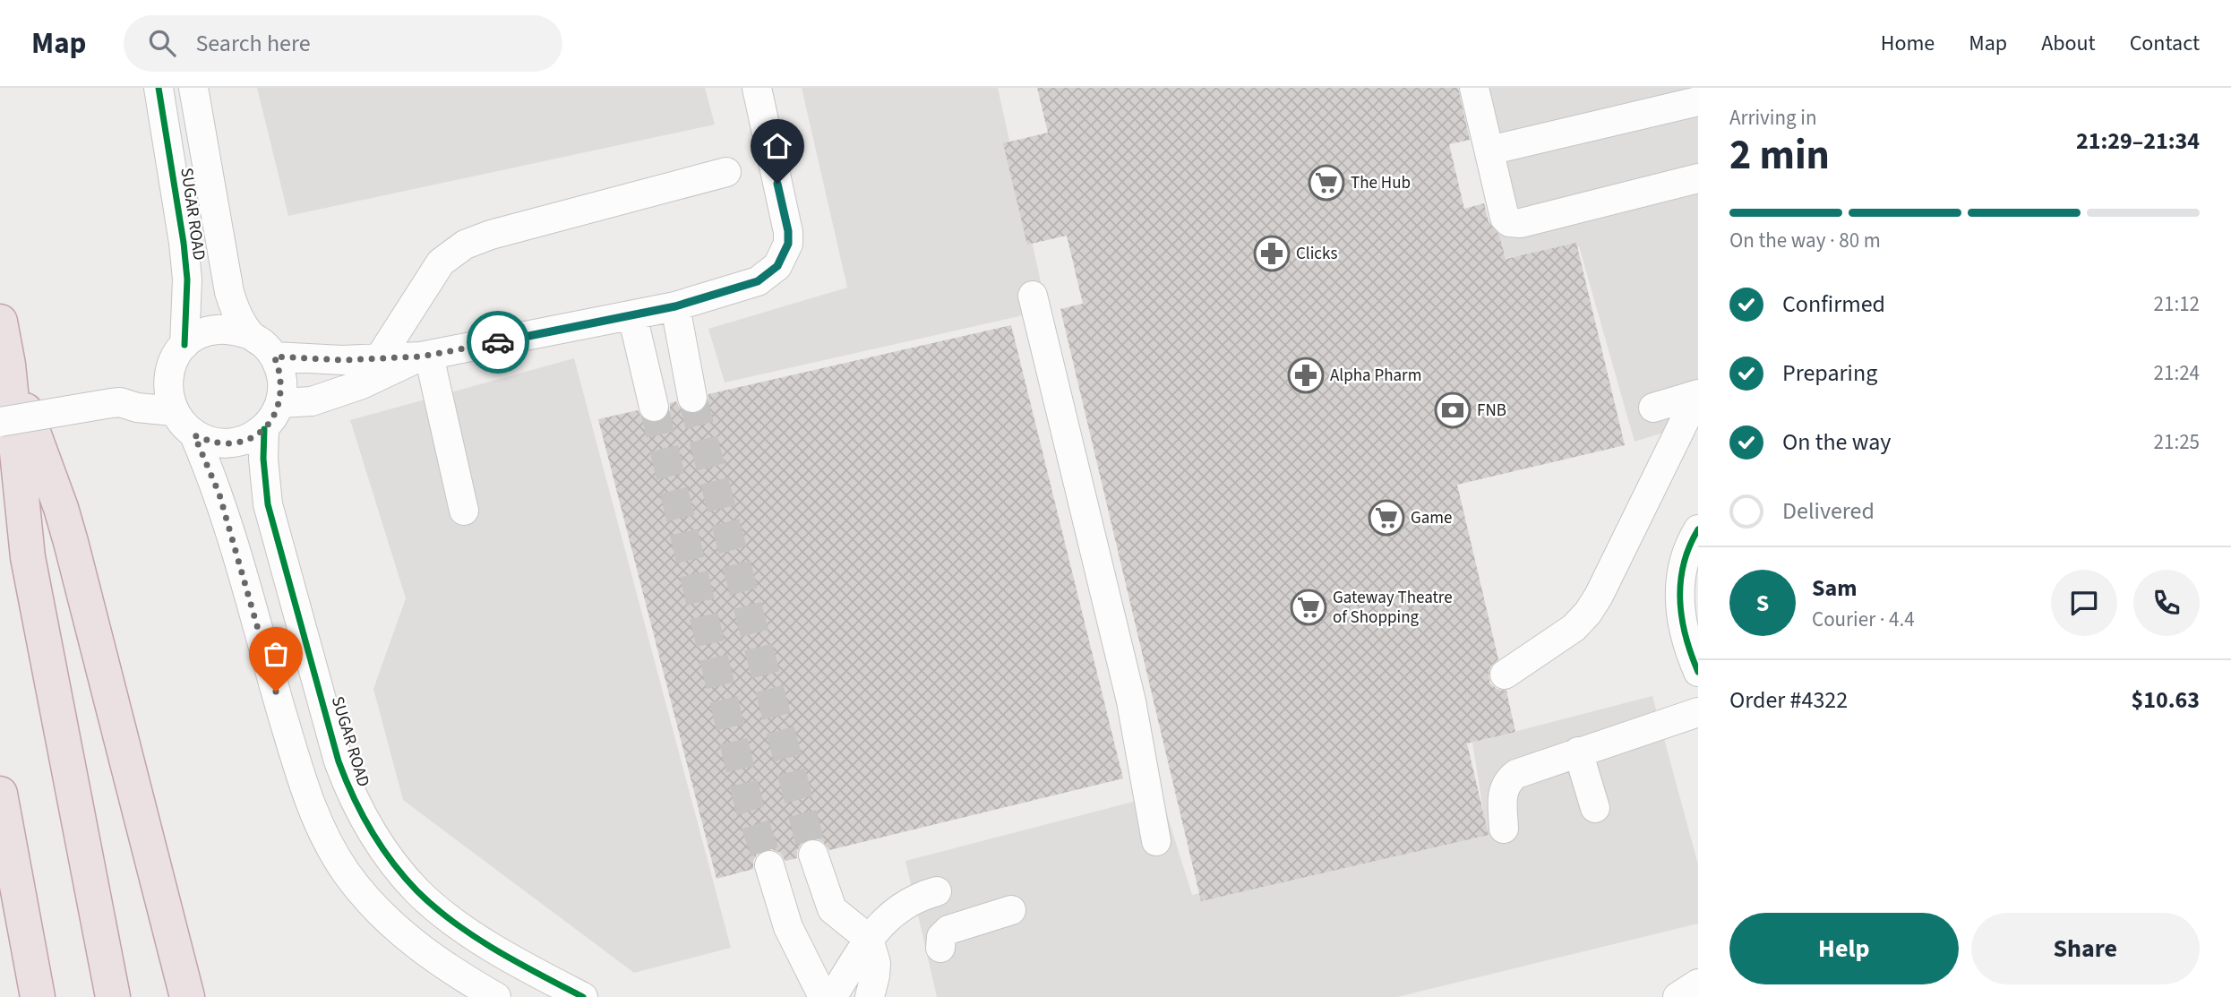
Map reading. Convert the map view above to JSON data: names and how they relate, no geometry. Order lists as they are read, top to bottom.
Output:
{
  "streets": {
    "street": ["SUGAR ROAD"]
  },
  "places": {
    "supermarket": ["The Hub", "Game", "Gateway Theatre of Shopping"],
    "pharmacy": ["Clicks", "Alpha Pharm"],
    "bank": ["FNB"]
  },
  "page": {
    "header": "Map",
    "search": "Search here",
    "nav": [
      "Home",
      "Map",
      "About",
      "Contact"
    ],
    "heading": ["2 min", "Arriving in", "21:29–21:34"],
    "panel": [
      "Sam",
      "Courier · 4.4",
      "Order #4322",
      "$10.63"
    ],
    "bar": "On the way · 80 m",
    "list": [
      ["Confirmed", "21:12"],
      ["Preparing", "21:24"],
      ["On the way", "21:25"],
      "Delivered"
    ],
    "round": "S",
    "buttons": ["Help", "Share"]
  }
}
